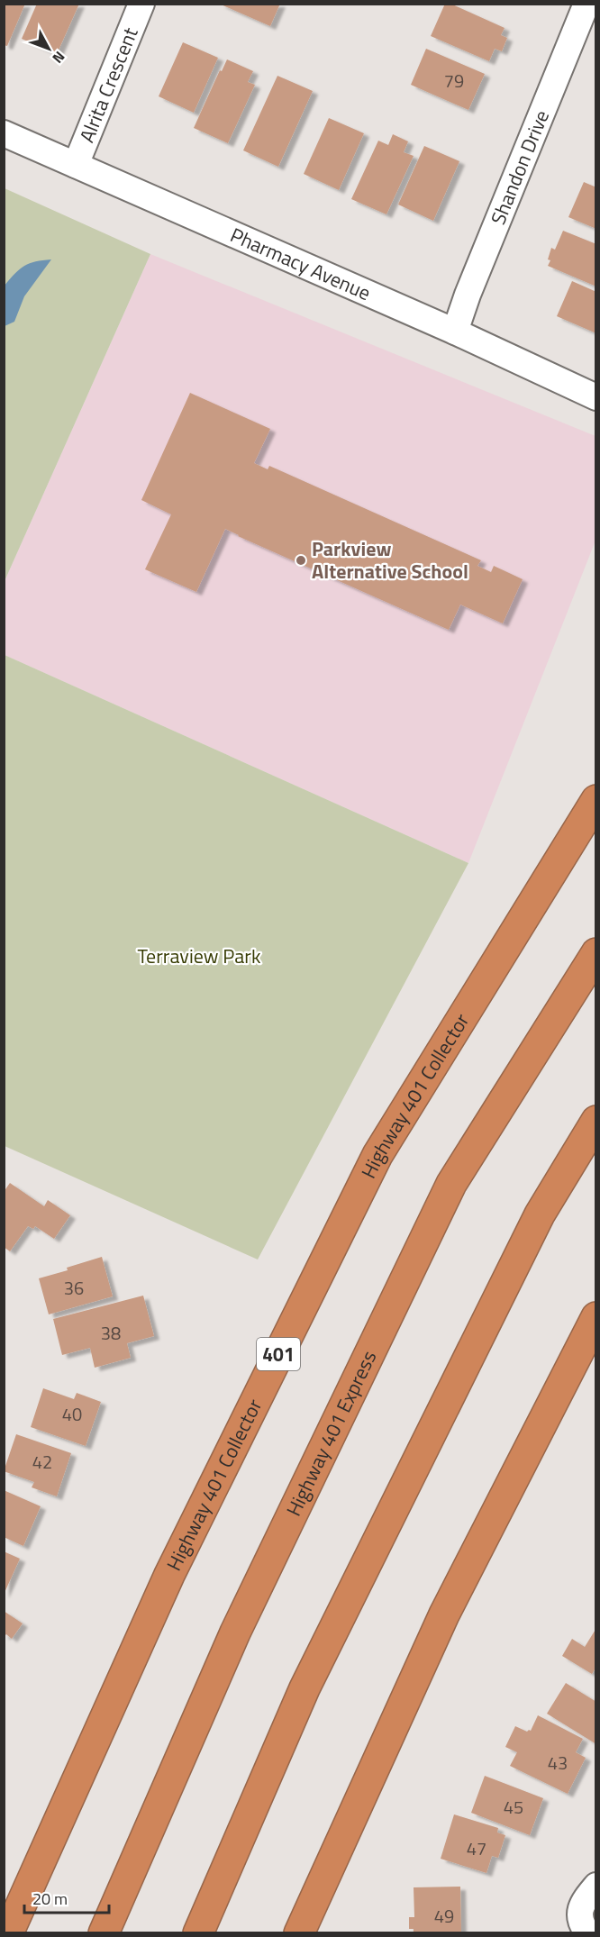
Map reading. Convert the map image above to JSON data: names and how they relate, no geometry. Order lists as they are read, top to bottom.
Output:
{
  "streets": {
    "highway": ["Highway 401 Collector", "401", "Highway 401 Express"],
    "street": ["Alrita Crescent", "Shandon Drive", "Pharmacy Avenue"]
  },
  "crossings": [
    ["Alrita Crescent", "Pharmacy Avenue"],
    ["Shandon Drive", "Pharmacy Avenue"]
  ],
  "parks": ["Terraview Park"],
  "places": ["Parkview Alternative School"],
  "house_numbers": [
    "79",
    "36",
    "38",
    "40",
    "42",
    "43",
    "45",
    "47",
    "49"
  ],
  "scale_bar": "20 m",
  "north": "bottom right"
}
